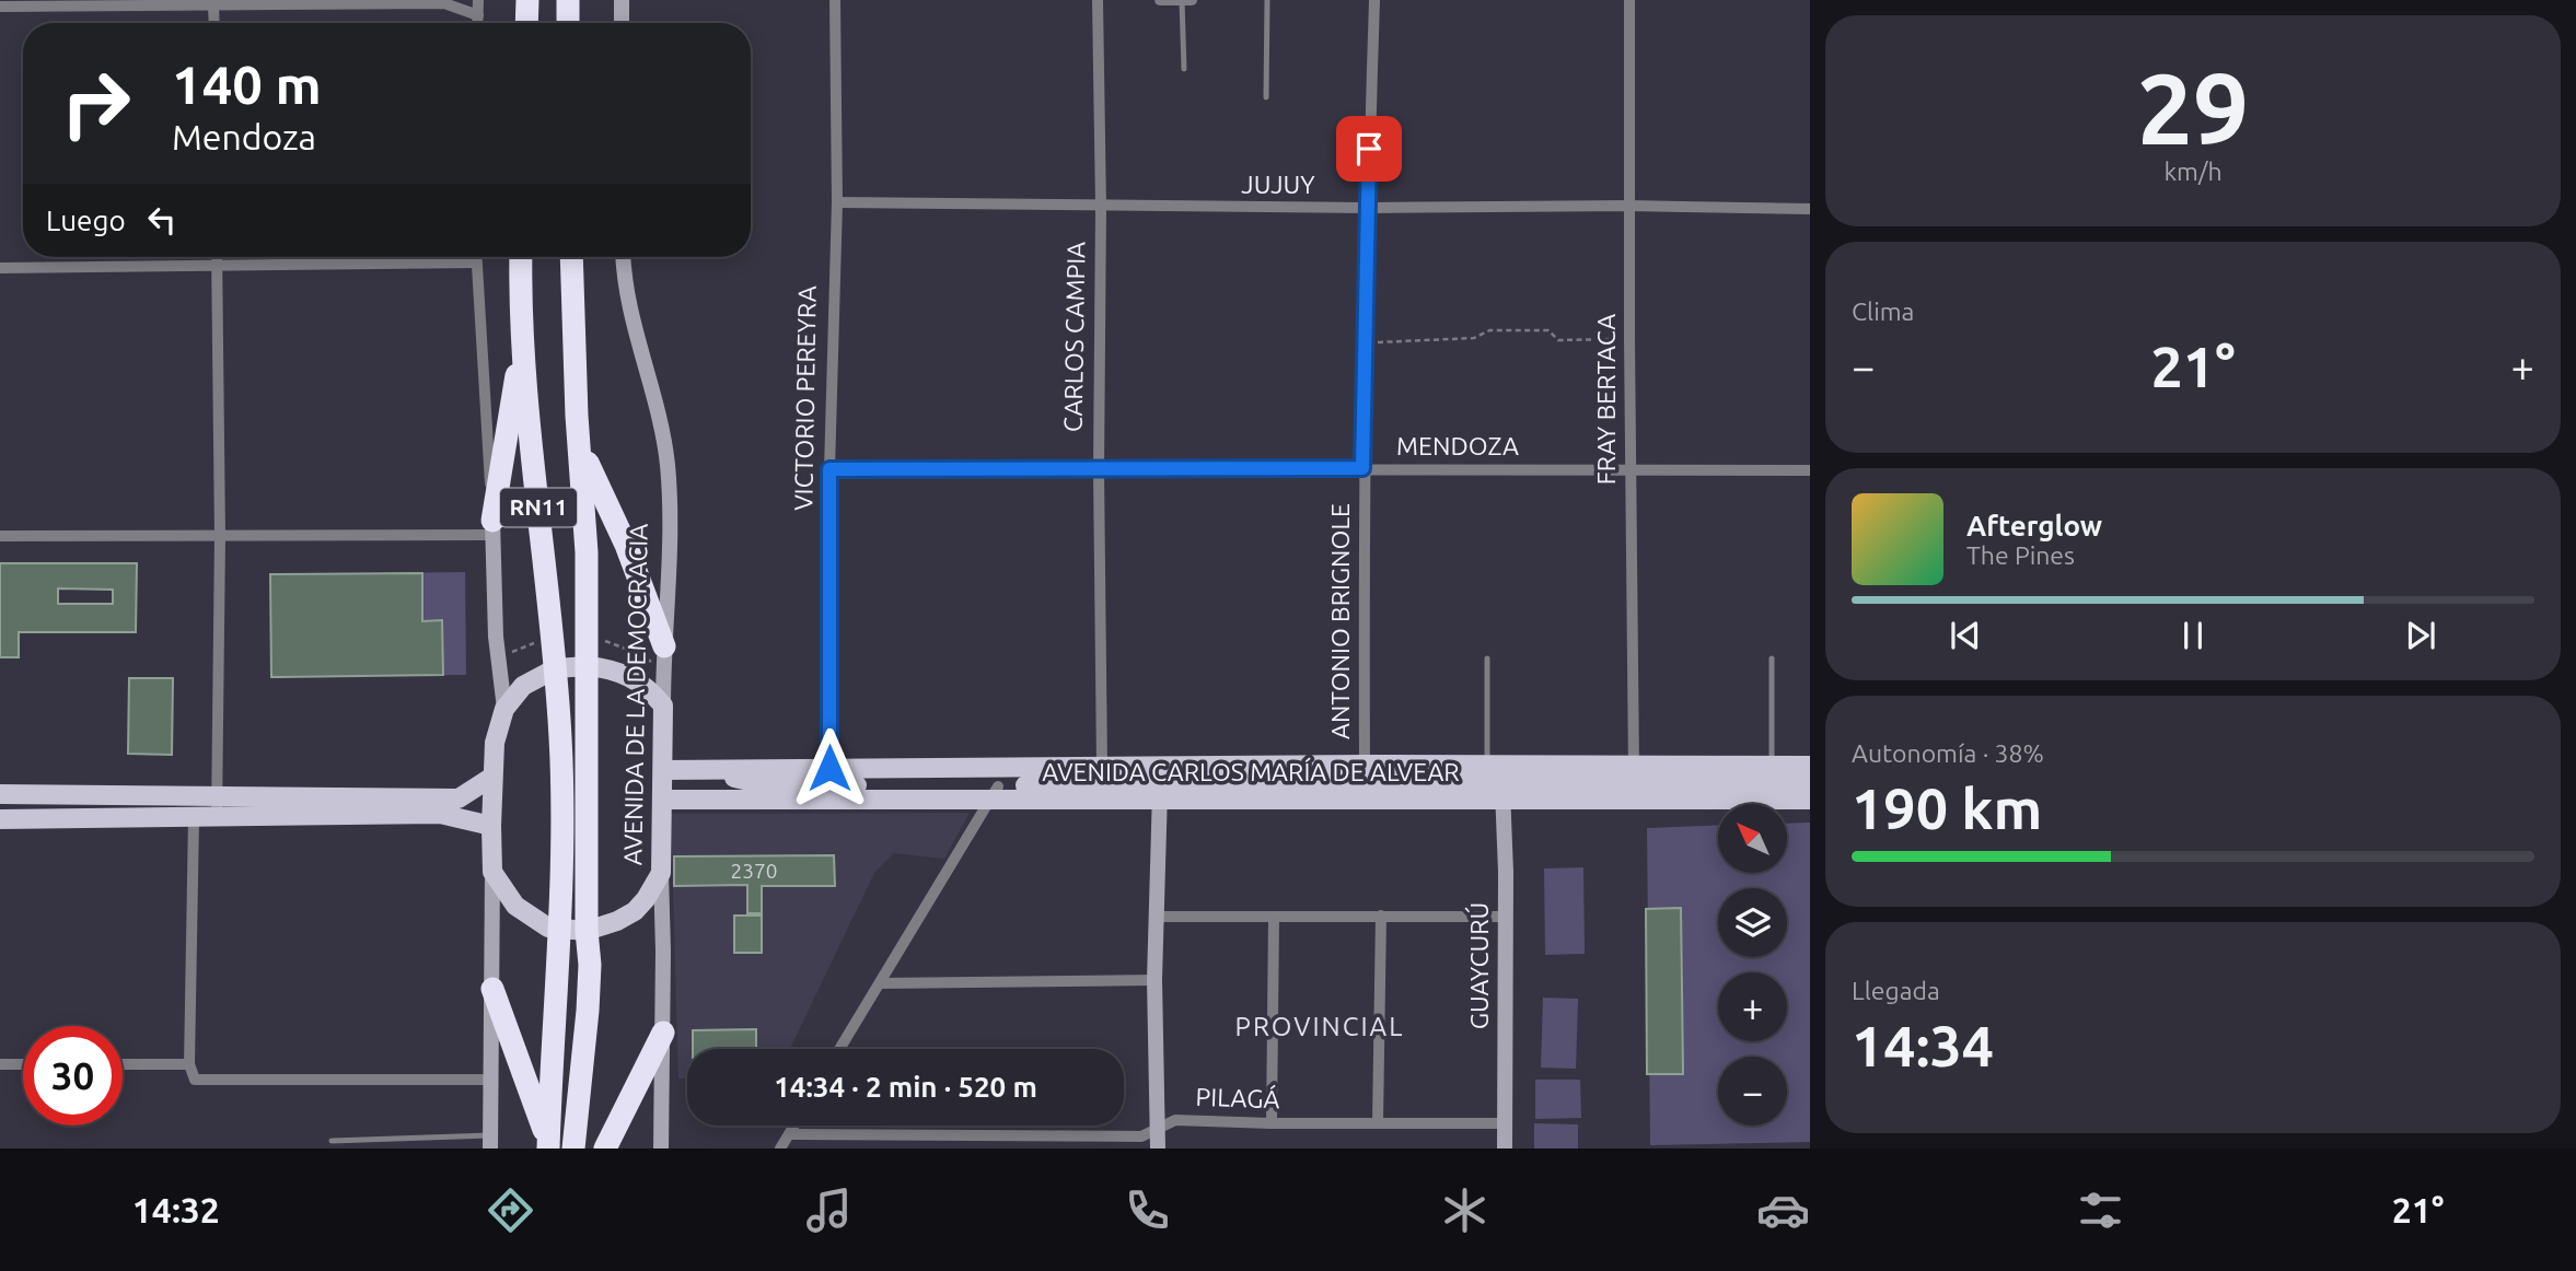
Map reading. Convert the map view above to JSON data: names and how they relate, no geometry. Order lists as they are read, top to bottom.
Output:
{
  "streets": {
    "highway": ["RN11", "AVENIDA DE LA DEMOCRACIA"],
    "main road": ["AVENIDA CARLOS MARÍA DE ALVEAR"],
    "street": [
      "JUJUY",
      "CARLOS CAMPIA",
      "VICTORIO PEREYRA",
      "FRAY BERTACA",
      "MENDOZA",
      "ANTONIO BRIGNOLE",
      "GUAYCURÚ",
      "PILAGÁ"
    ]
  },
  "crossings": [
    ["JUJUY", "CARLOS CAMPIA"],
    ["JUJUY", "VICTORIO PEREYRA"],
    ["JUJUY", "FRAY BERTACA"],
    ["JUJUY", "ANTONIO BRIGNOLE"],
    ["CARLOS CAMPIA", "MENDOZA"],
    ["CARLOS CAMPIA", "AVENIDA CARLOS MARÍA DE ALVEAR"],
    ["VICTORIO PEREYRA", "MENDOZA"],
    ["VICTORIO PEREYRA", "AVENIDA CARLOS MARÍA DE ALVEAR"],
    ["FRAY BERTACA", "MENDOZA"],
    ["FRAY BERTACA", "AVENIDA CARLOS MARÍA DE ALVEAR"],
    ["MENDOZA", "ANTONIO BRIGNOLE"],
    ["ANTONIO BRIGNOLE", "AVENIDA CARLOS MARÍA DE ALVEAR"],
    ["AVENIDA DE LA DEMOCRACIA", "AVENIDA CARLOS MARÍA DE ALVEAR"],
    ["AVENIDA CARLOS MARÍA DE ALVEAR", "GUAYCURÚ"],
    ["GUAYCURÚ", "PILAGÁ"]
  ],
  "districts": ["PROVINCIAL"],
  "house_numbers": ["2370"],
  "north": "top left",
  "page": {
    "tile": [
      ["29", "km/h"],
      "Clima",
      ["Autonomía · 38%", "190 km"],
      ["Llegada", "14:34"]
    ],
    "turn": ["140 m", "Mendoza"],
    "then": "Luego",
    "heat": ["−", "21°", "+"],
    "song": ["Afterglow", "The Pines"],
    "map_buttons": ["+", "−"],
    "limit": "30",
    "trip": "14:34 · 2 min · 520 m",
    "tabs": ["14:32", "21°"]
  }
}
